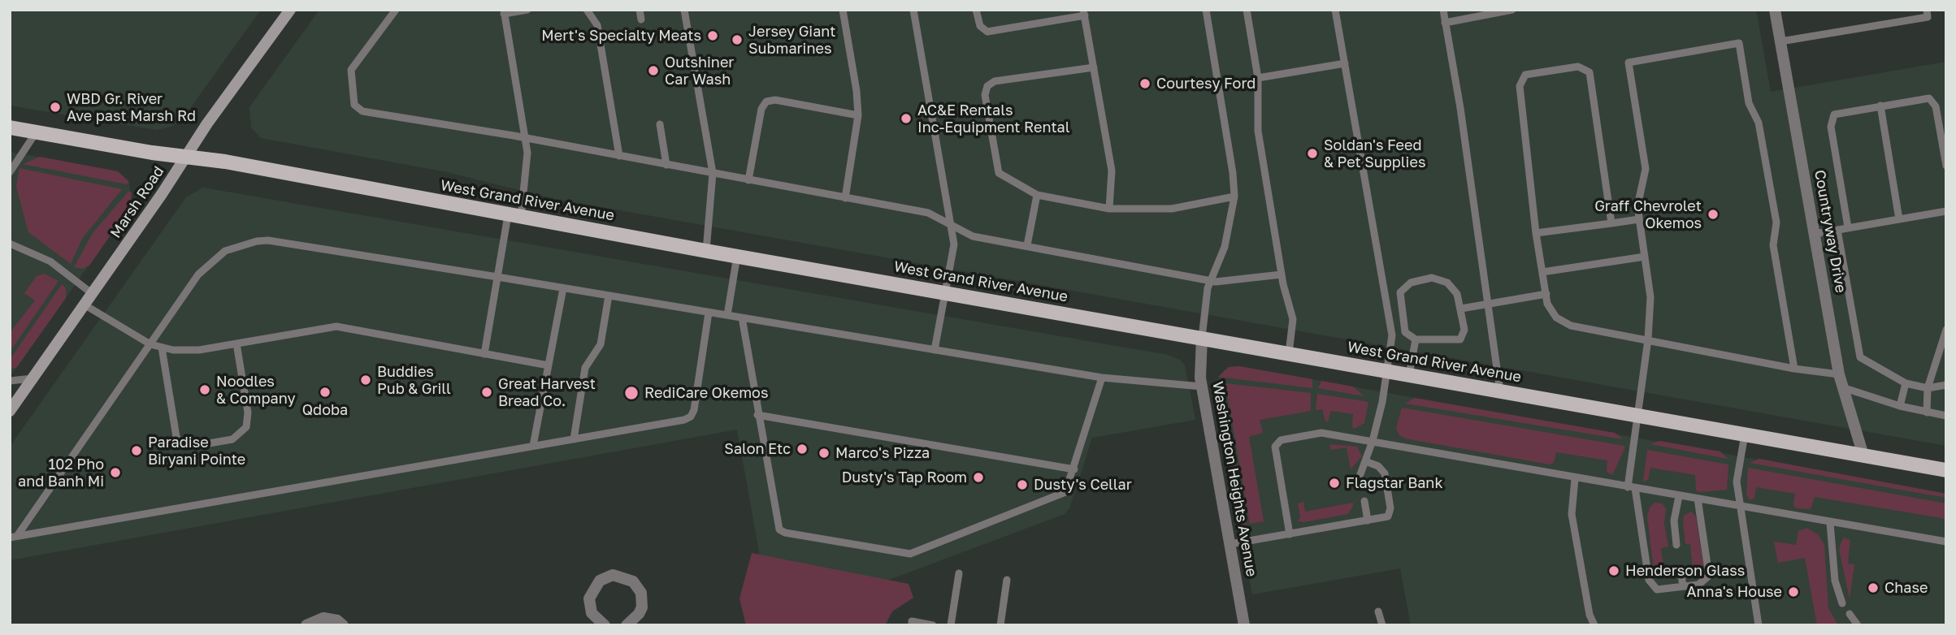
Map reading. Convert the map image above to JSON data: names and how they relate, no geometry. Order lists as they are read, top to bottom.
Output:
{
  "streets": {
    "main road": ["West Grand River Avenue"],
    "street": ["Marsh Road", "Countryway Drive", "Washington Heights Avenue"]
  },
  "crossings": [
    ["West Grand River Avenue", "Marsh Road"],
    ["West Grand River Avenue", "Countryway Drive"],
    ["West Grand River Avenue", "Washington Heights Avenue"]
  ],
  "places": [
    "Mert's Specialty Meats",
    "Jersey Giant Submarines",
    "Outshiner Car Wash",
    "Courtesy Ford",
    "WBD Gr. River Ave past Marsh Rd",
    "AC&E Rentals Inc-Equipment Rental",
    "Soldan's Feed & Pet Supplies",
    "Graff Chevrolet Okemos",
    "Buddies Pub & Grill",
    "Noodles & Company",
    "Qdoba",
    "Great Harvest Bread Co.",
    "RediCare Okemos",
    "Salon Etc",
    "Paradise Biryani Pointe",
    "Marco's Pizza",
    "102 Pho and Banh Mi",
    "Dusty's Tap Room",
    "Flagstar Bank",
    "Dusty's Cellar",
    "Henderson Glass",
    "Chase",
    "Anna's House"
  ]
}
